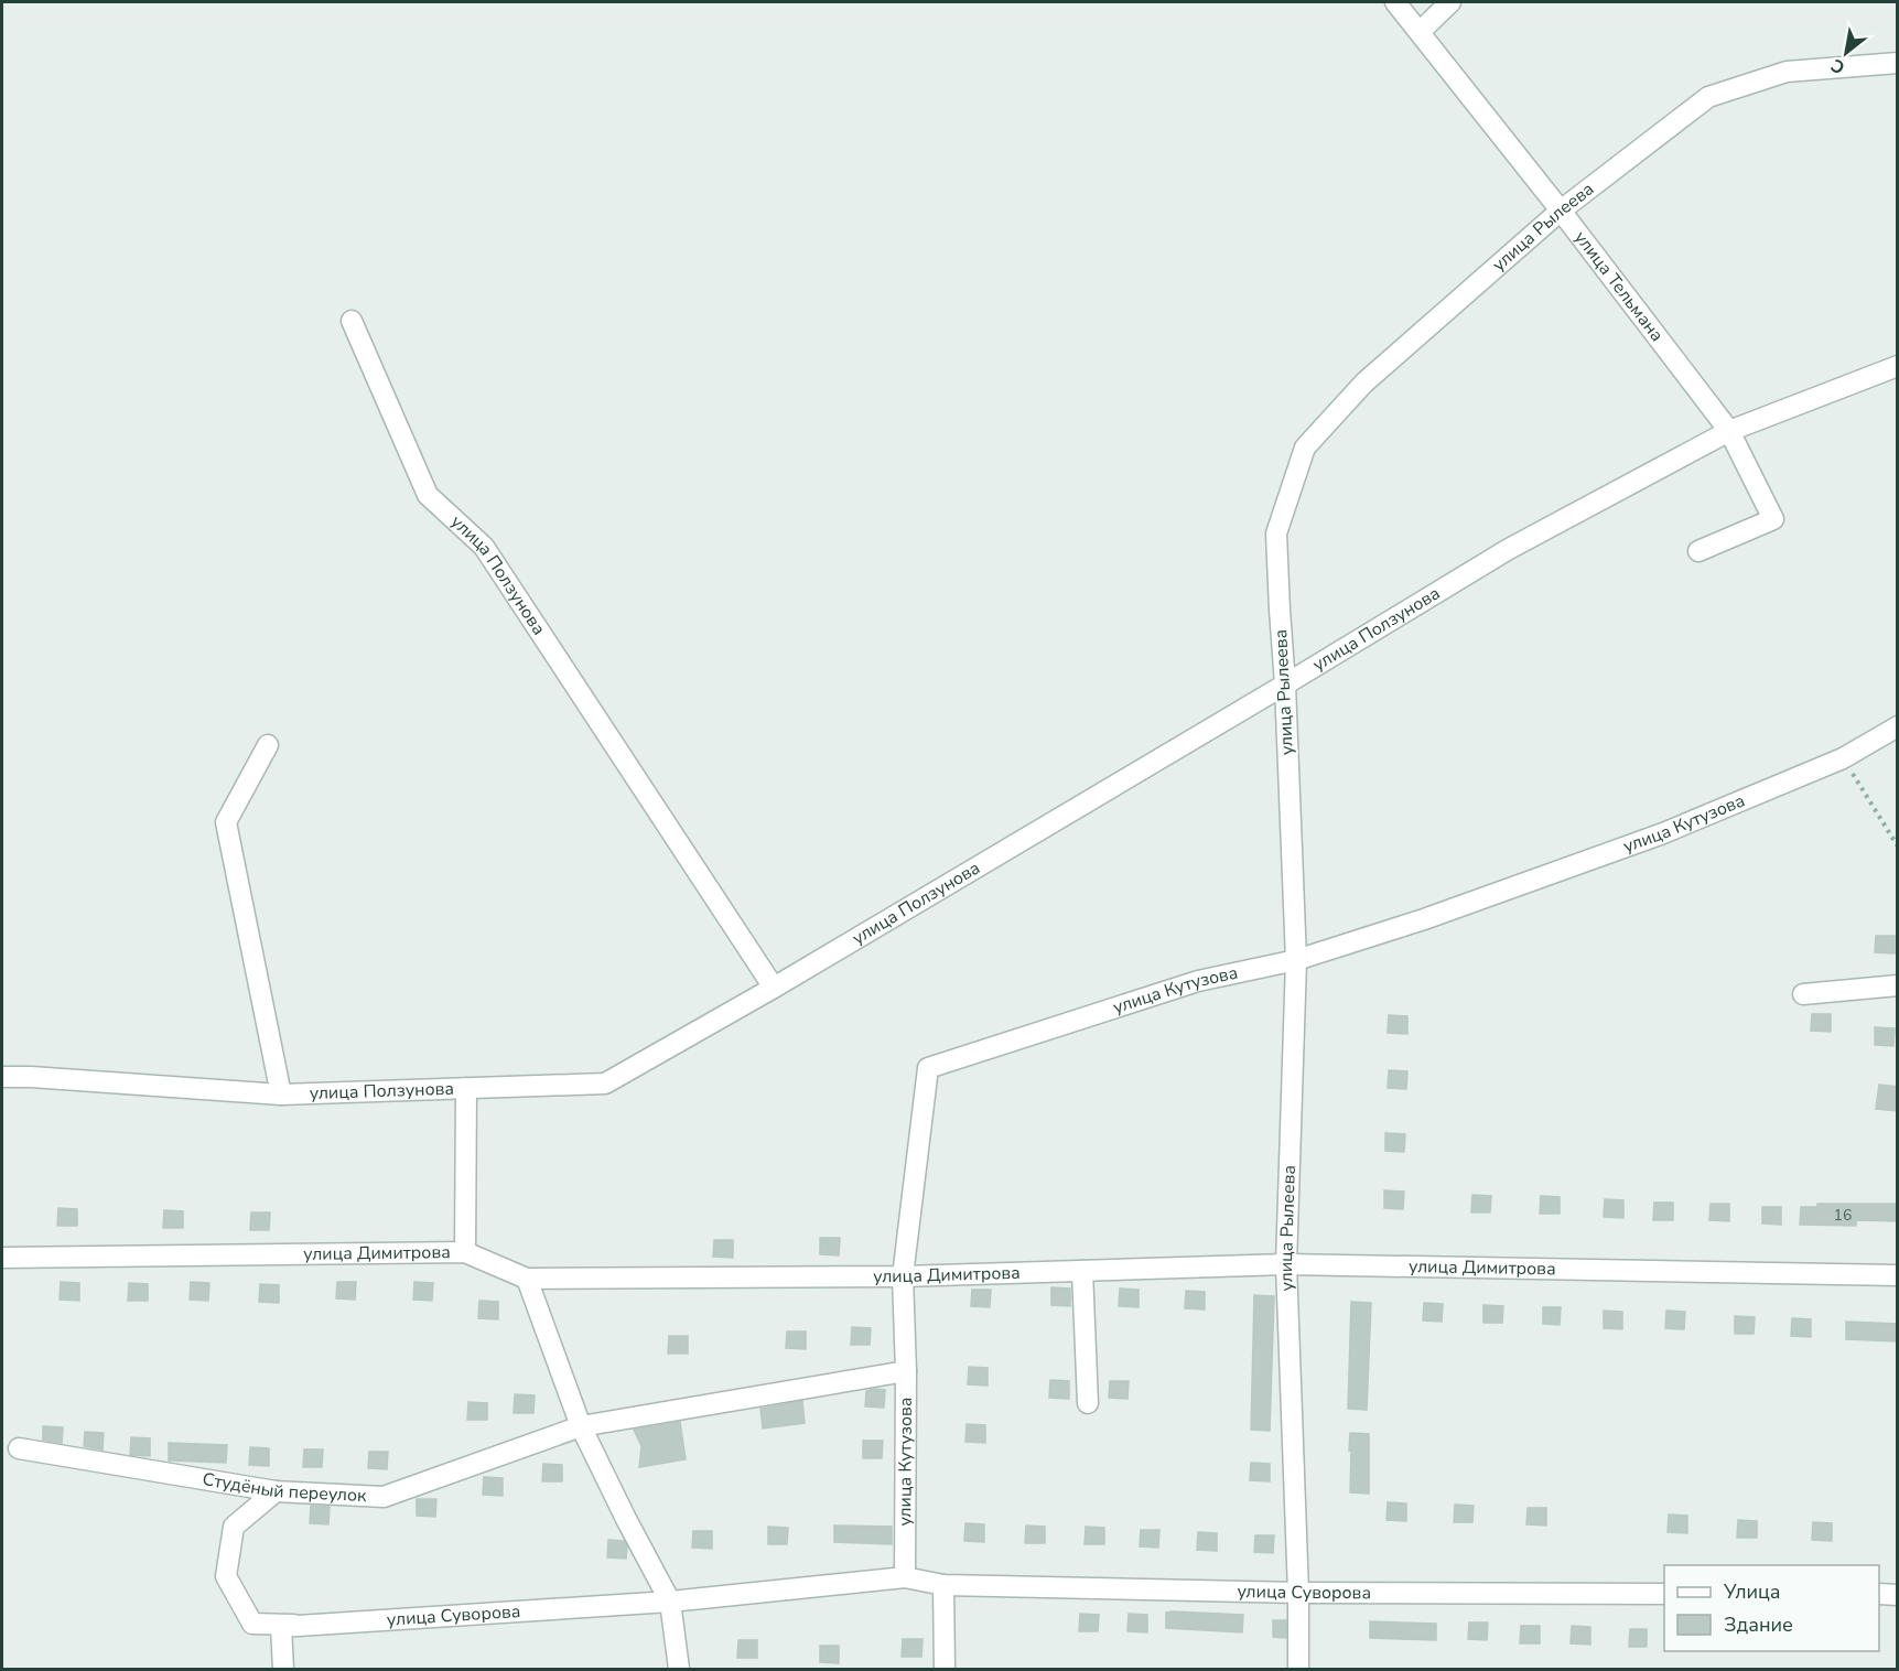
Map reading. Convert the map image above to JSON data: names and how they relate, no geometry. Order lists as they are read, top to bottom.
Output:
{
  "streets": {
    "street": [
      "улица Рылеева",
      "улица Тельмана",
      "улица Ползунова",
      "улица Кутузова",
      "улица Димитрова",
      "Студёный переулок",
      "улица Суворова"
    ]
  },
  "crossings": [
    ["улица Рылеева", "улица Тельмана"],
    ["улица Рылеева", "улица Ползунова"],
    ["улица Рылеева", "улица Кутузова"],
    ["улица Рылеева", "улица Димитрова"],
    ["улица Рылеева", "улица Суворова"],
    ["улица Тельмана", "улица Ползунова"],
    ["улица Кутузова", "улица Димитрова"],
    ["улица Кутузова", "Студёный переулок"],
    ["улица Кутузова", "улица Суворова"],
    ["Студёный переулок", "улица Суворова"]
  ],
  "house_numbers": ["16"],
  "legend": ["Улица", "Здание"],
  "north": "bottom left"
}
